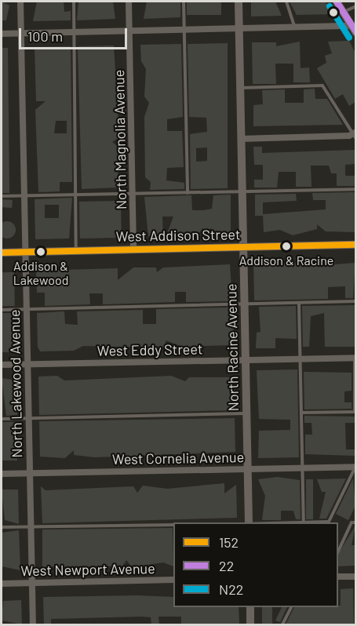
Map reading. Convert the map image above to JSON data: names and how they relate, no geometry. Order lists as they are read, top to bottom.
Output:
{
  "streets": {
    "street": [
      "North Magnolia Avenue",
      "West Addison Street",
      "North Racine Avenue",
      "West Eddy Street",
      "North Lakewood Avenue",
      "West Cornelia Avenue",
      "West Newport Avenue"
    ]
  },
  "crossings": [
    ["North Magnolia Avenue", "West Addison Street"],
    ["West Addison Street", "North Racine Avenue"],
    ["West Addison Street", "North Lakewood Avenue"],
    ["North Racine Avenue", "West Eddy Street"],
    ["North Racine Avenue", "West Cornelia Avenue"],
    ["West Eddy Street", "North Lakewood Avenue"],
    ["North Lakewood Avenue", "West Cornelia Avenue"],
    ["North Lakewood Avenue", "West Newport Avenue"]
  ],
  "places": ["Addison & Racine", "Addison & Lakewood"],
  "lines": ["transit line 22", "transit line N22", "transit line 152"],
  "legend": ["152", "22", "N22"],
  "scale_bar": "100 m"
}
